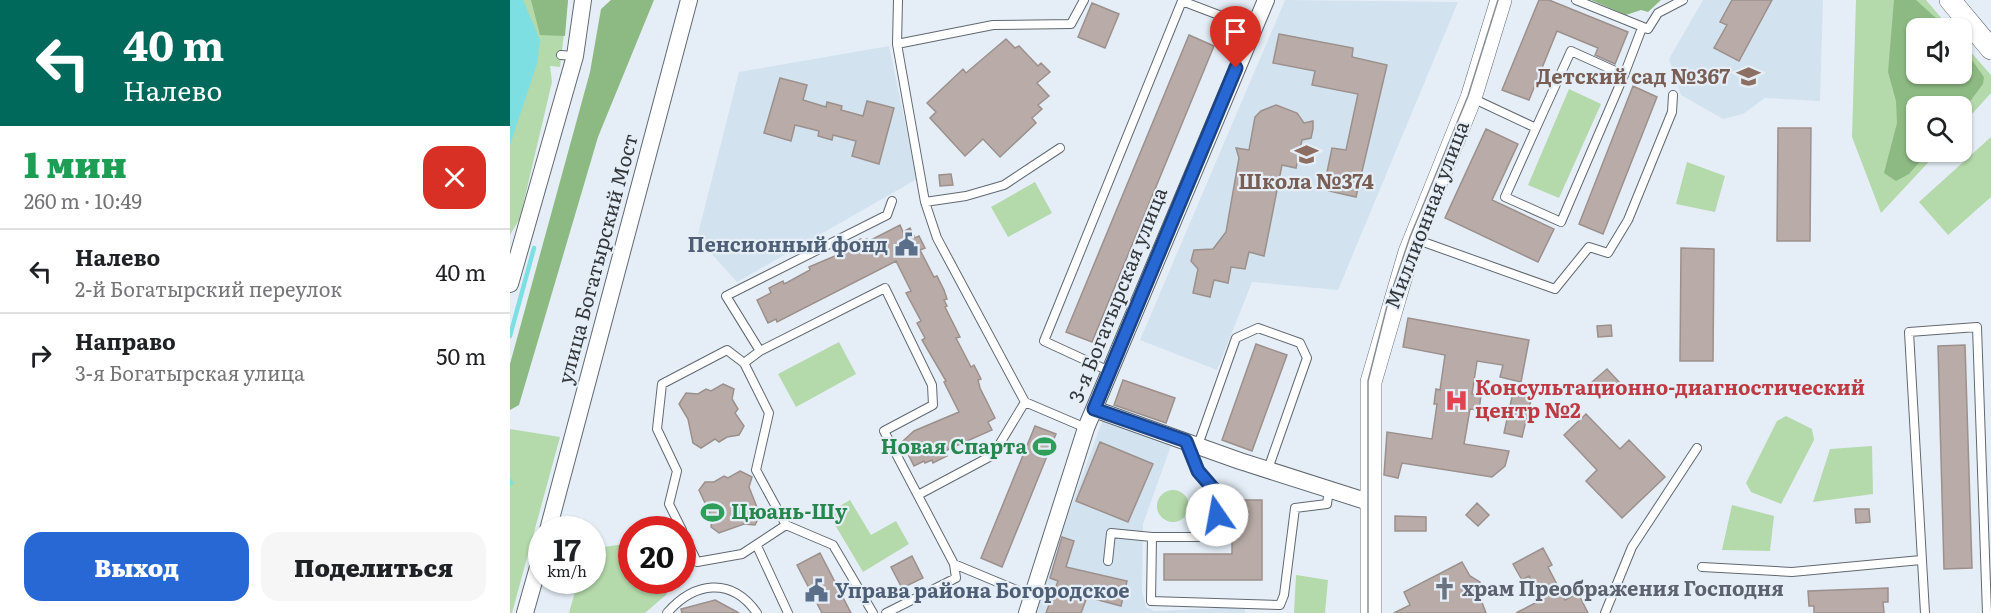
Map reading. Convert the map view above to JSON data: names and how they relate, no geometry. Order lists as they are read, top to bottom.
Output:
{
  "streets": {
    "street": ["Миллионная улица", "улица Богатырский Мост", "3-я Богатырская улица"]
  },
  "places": {
    "school or university": ["Детский сад №367", "Школа №374"],
    "public building": ["Пенсионный фонд", "Управа района Богородское"],
    "hospital": ["Консультационно-диагностический центр №2"],
    "sports": ["Новая Спарта", "Цюань-Шу"],
    "church": ["храм Преображения Господня"]
  },
  "page": {
    "turn": ["40 m", "Налево"],
    "heading": ["1 мин", "260 m · 10:49"],
    "list": [
      {
        "name": "Налево",
        "note": "2-й Богатырский переулок",
        "value": "40 m"
      },
      {
        "name": "Направо",
        "note": "3-я Богатырская улица",
        "value": "50 m"
      }
    ],
    "speed": "17 km/h",
    "limit": "20",
    "buttons": ["Выход", "Поделиться"]
  }
}
